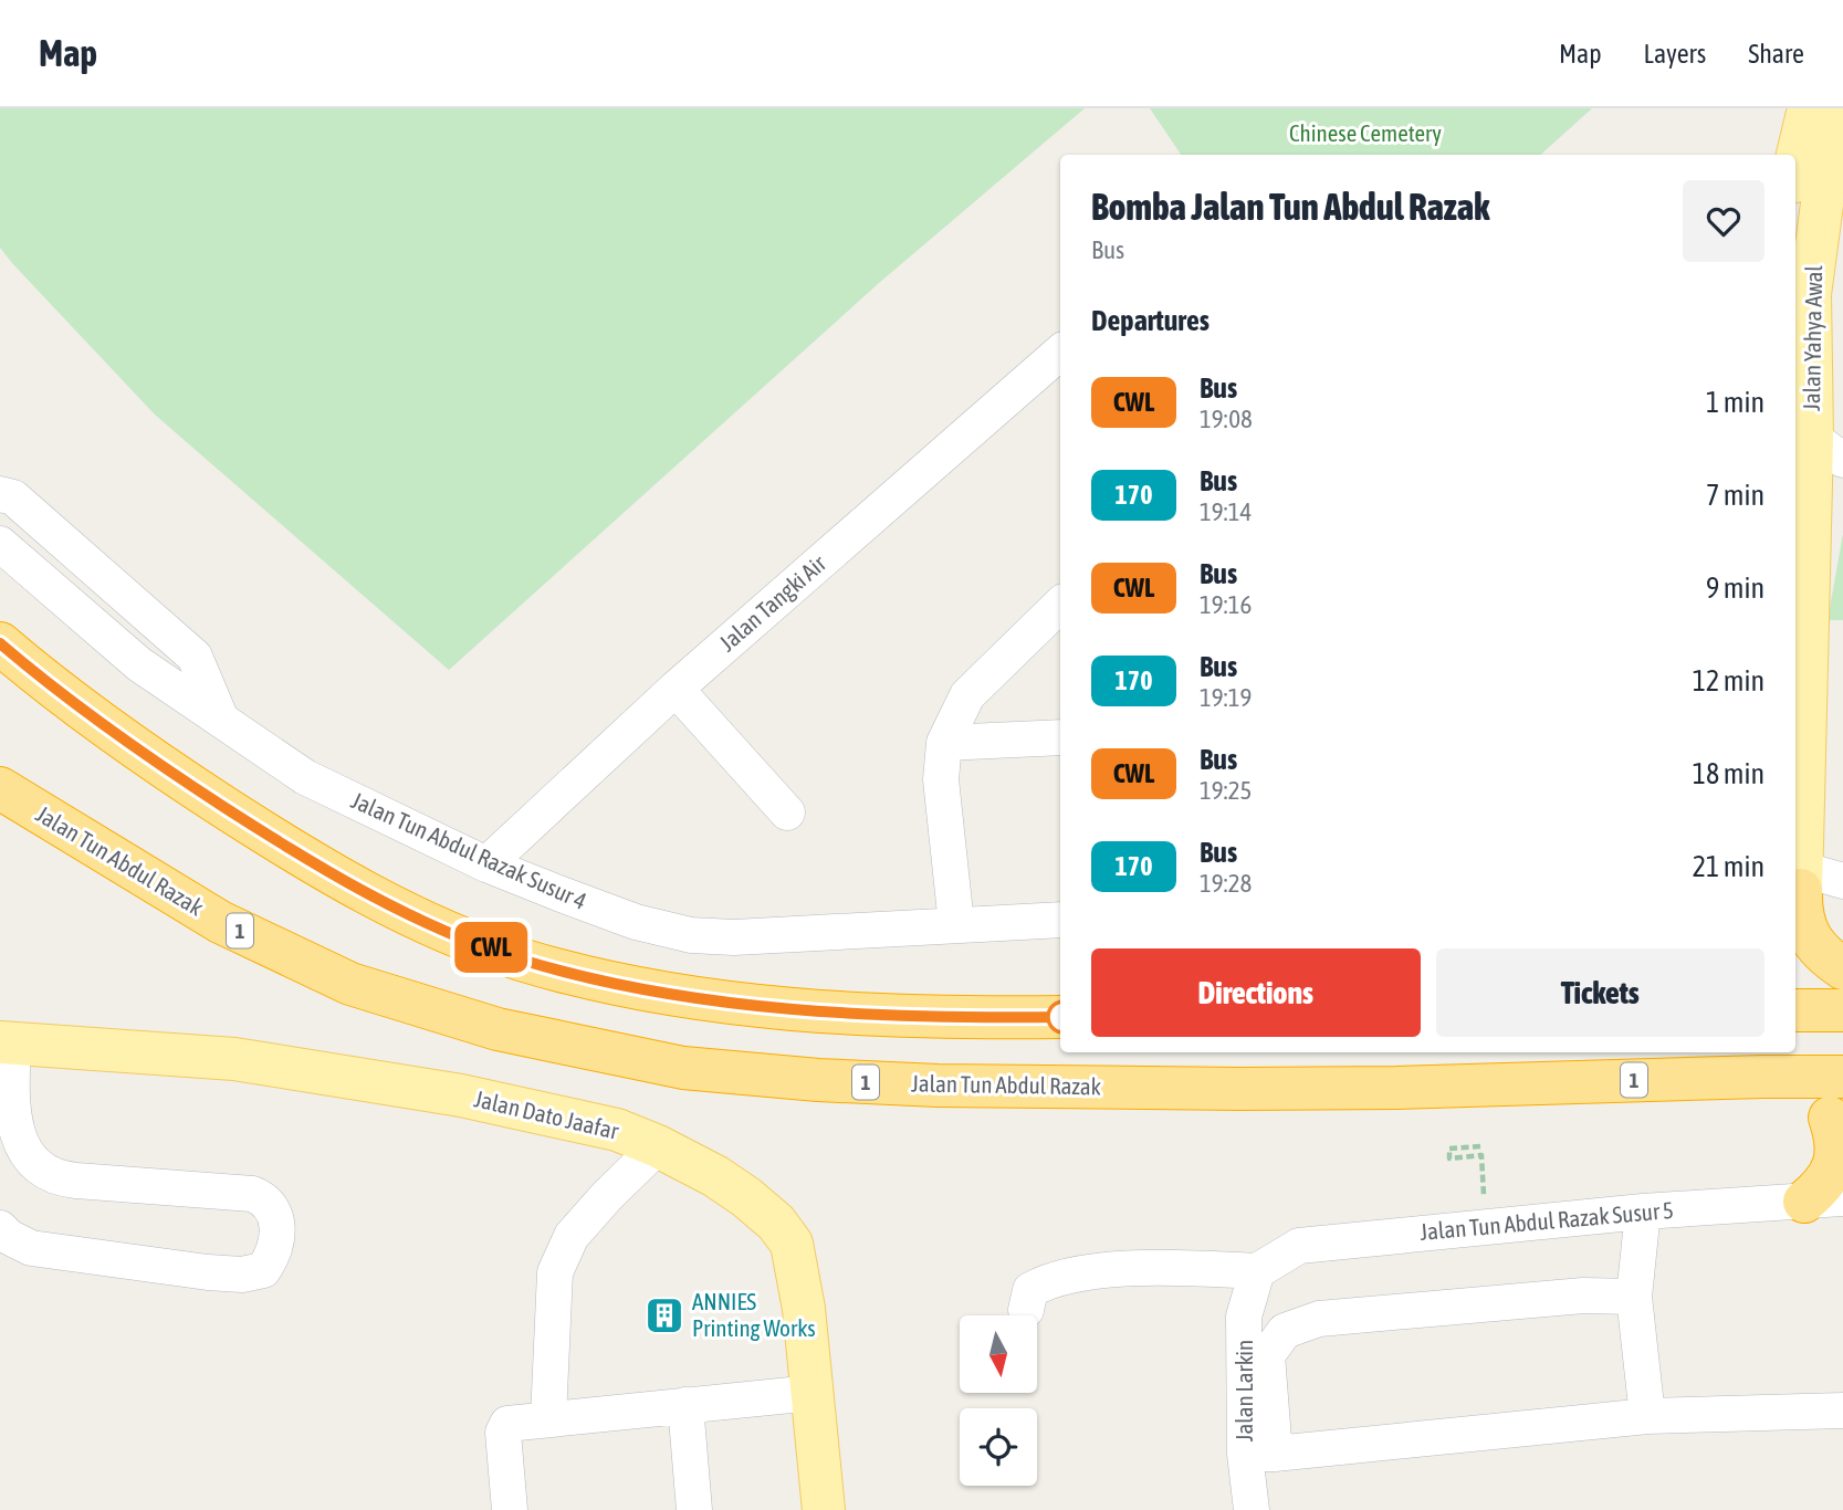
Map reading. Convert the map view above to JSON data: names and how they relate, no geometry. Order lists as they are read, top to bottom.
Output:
{
  "streets": {
    "highway": ["Jalan Tun Abdul Razak", "1"],
    "main road": ["Jalan Yahya Awal", "Jalan Dato Jaafar"],
    "street": [
      "Jalan Tangki Air",
      "Jalan Tun Abdul Razak Susur 4",
      "Jalan Tun Abdul Razak Susur 5",
      "Jalan Larkin"
    ]
  },
  "crossings": [
    ["Jalan Tangki Air", "Jalan Tun Abdul Razak Susur 4"],
    ["Jalan Tun Abdul Razak Susur 5", "Jalan Larkin"]
  ],
  "parks": ["Chinese Cemetery"],
  "places": {
    "building": ["ANNIES Printing Works"]
  },
  "lines": ["bus line CWL"],
  "north": "bottom",
  "page": {
    "header": "Map",
    "nav": ["Map", "Layers", "Share"],
    "on_map": "CWL",
    "heading": [
      ["Bomba Jalan Tun Abdul Razak", "Bus"],
      "Departures"
    ],
    "list": [
      {
        "mark": "CWL",
        "name": "Bus",
        "note": "19:08",
        "value": "1 min"
      },
      {
        "mark": "170",
        "name": "Bus",
        "note": "19:14",
        "value": "7 min"
      },
      {
        "mark": "CWL",
        "name": "Bus",
        "note": "19:16",
        "value": "9 min"
      },
      {
        "mark": "170",
        "name": "Bus",
        "note": "19:19",
        "value": "12 min"
      },
      {
        "mark": "CWL",
        "name": "Bus",
        "note": "19:25",
        "value": "18 min"
      },
      {
        "mark": "170",
        "name": "Bus",
        "note": "19:28",
        "value": "21 min"
      }
    ],
    "buttons": ["Directions", "Tickets"]
  }
}
